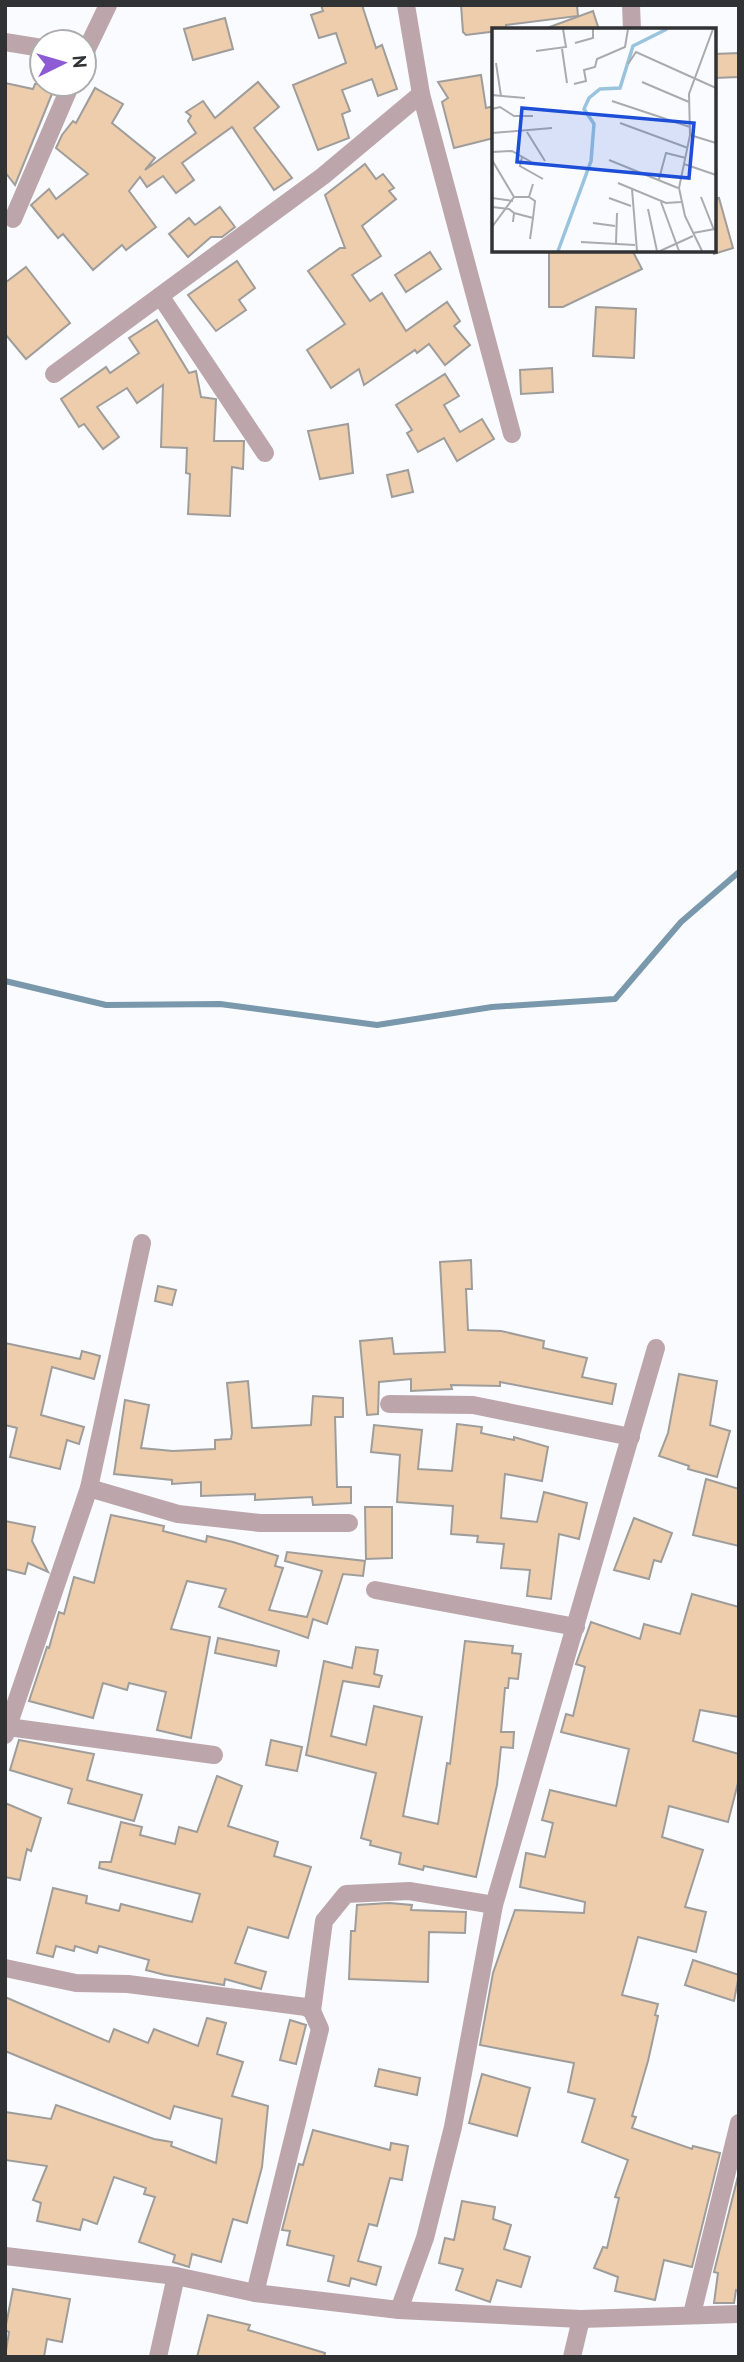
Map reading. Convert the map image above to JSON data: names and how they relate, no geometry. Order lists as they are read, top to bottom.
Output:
{
  "north": "right"
}
